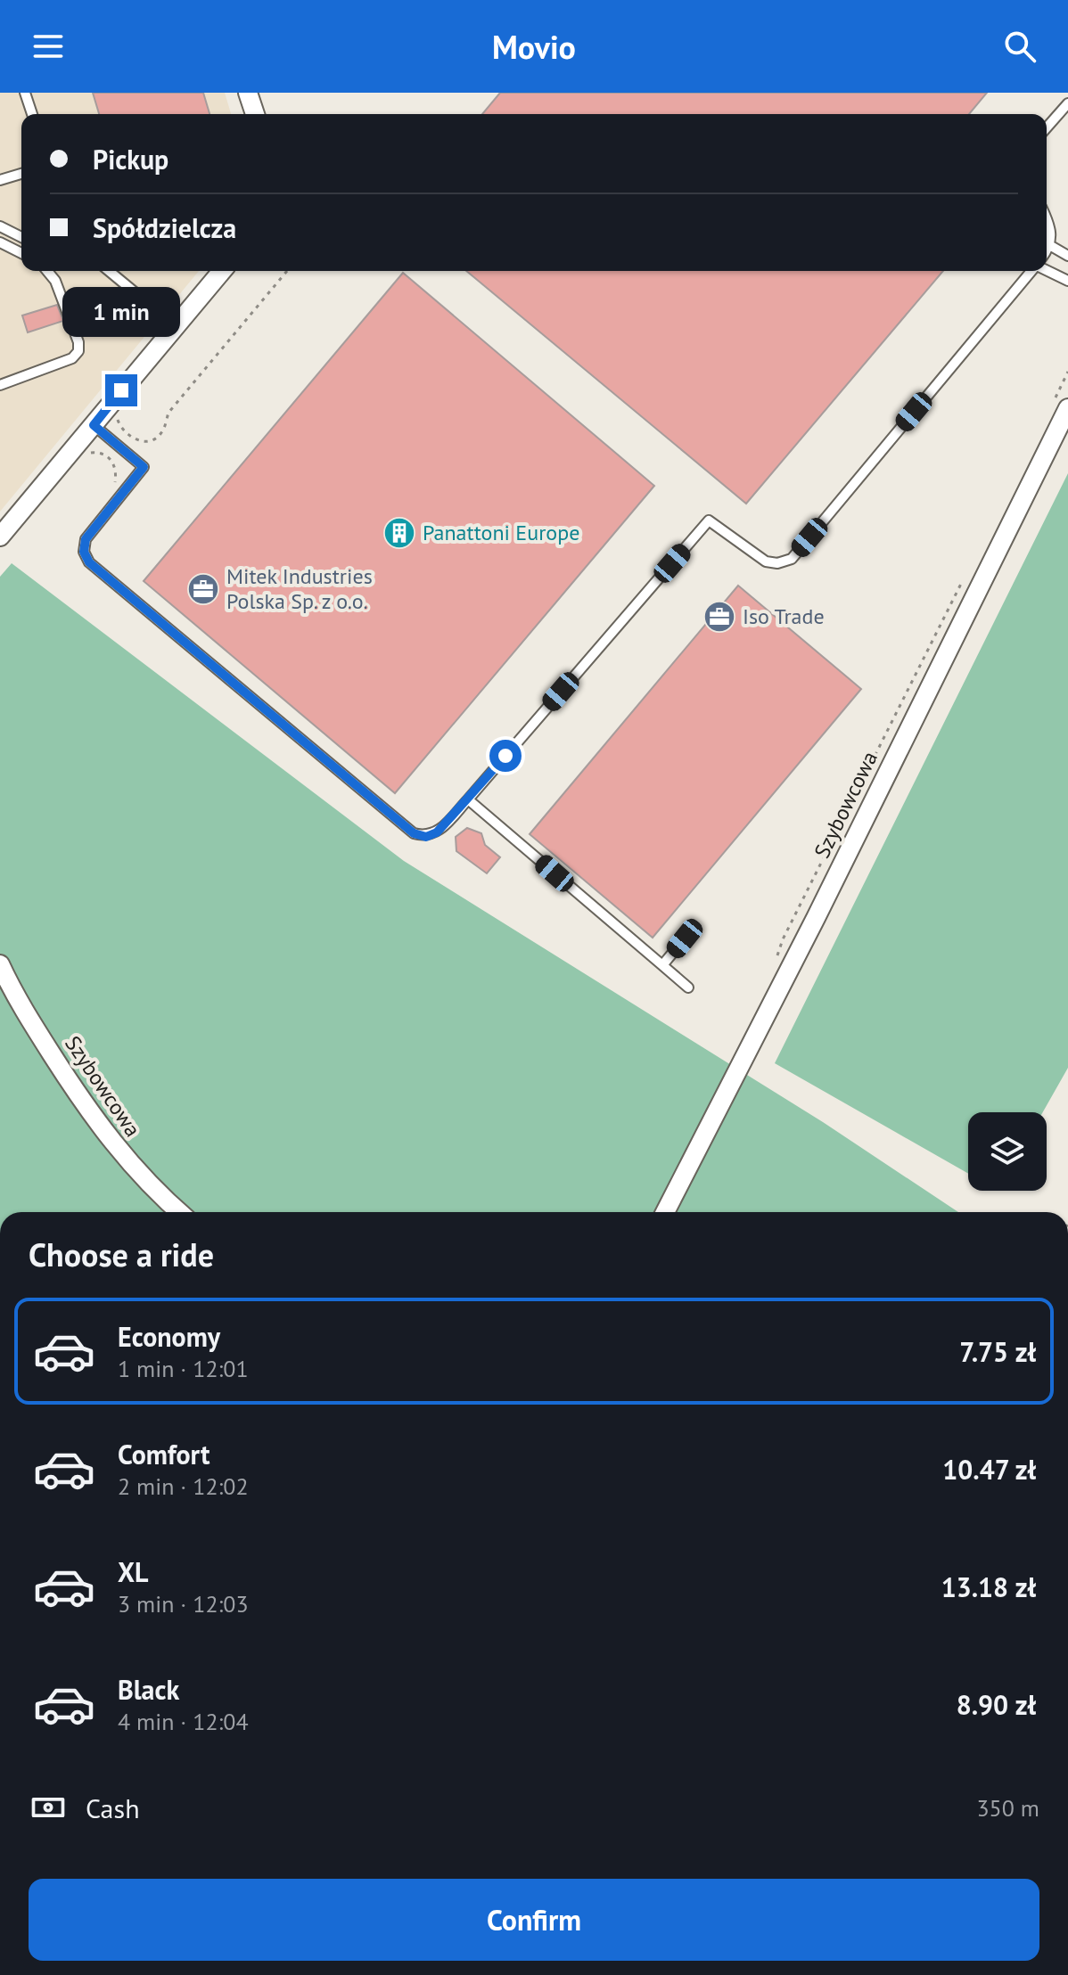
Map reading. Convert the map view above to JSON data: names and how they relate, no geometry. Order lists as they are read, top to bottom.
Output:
{
  "streets": {
    "street": ["Szybowcowa"]
  },
  "places": {
    "building": ["Panattoni Europe"],
    "office": ["Mitek Industries Polska Sp. z o.o.", "Iso Trade"]
  },
  "page": {
    "header": "Movio",
    "banner": ["Pickup", "Spółdzielcza"],
    "bubble": "1 min",
    "heading": "Choose a ride",
    "list": [
      {
        "name": "Economy",
        "note": "1 min · 12:01",
        "value": "7.75 zł"
      },
      {
        "name": "Comfort",
        "note": "2 min · 12:02",
        "value": "10.47 zł"
      },
      {
        "name": "XL",
        "note": "3 min · 12:03",
        "value": "13.18 zł"
      },
      {
        "name": "Black",
        "note": "4 min · 12:04",
        "value": "8.90 zł"
      }
    ],
    "pay": ["Cash", "350 m"],
    "buttons": "Confirm"
  }
}
